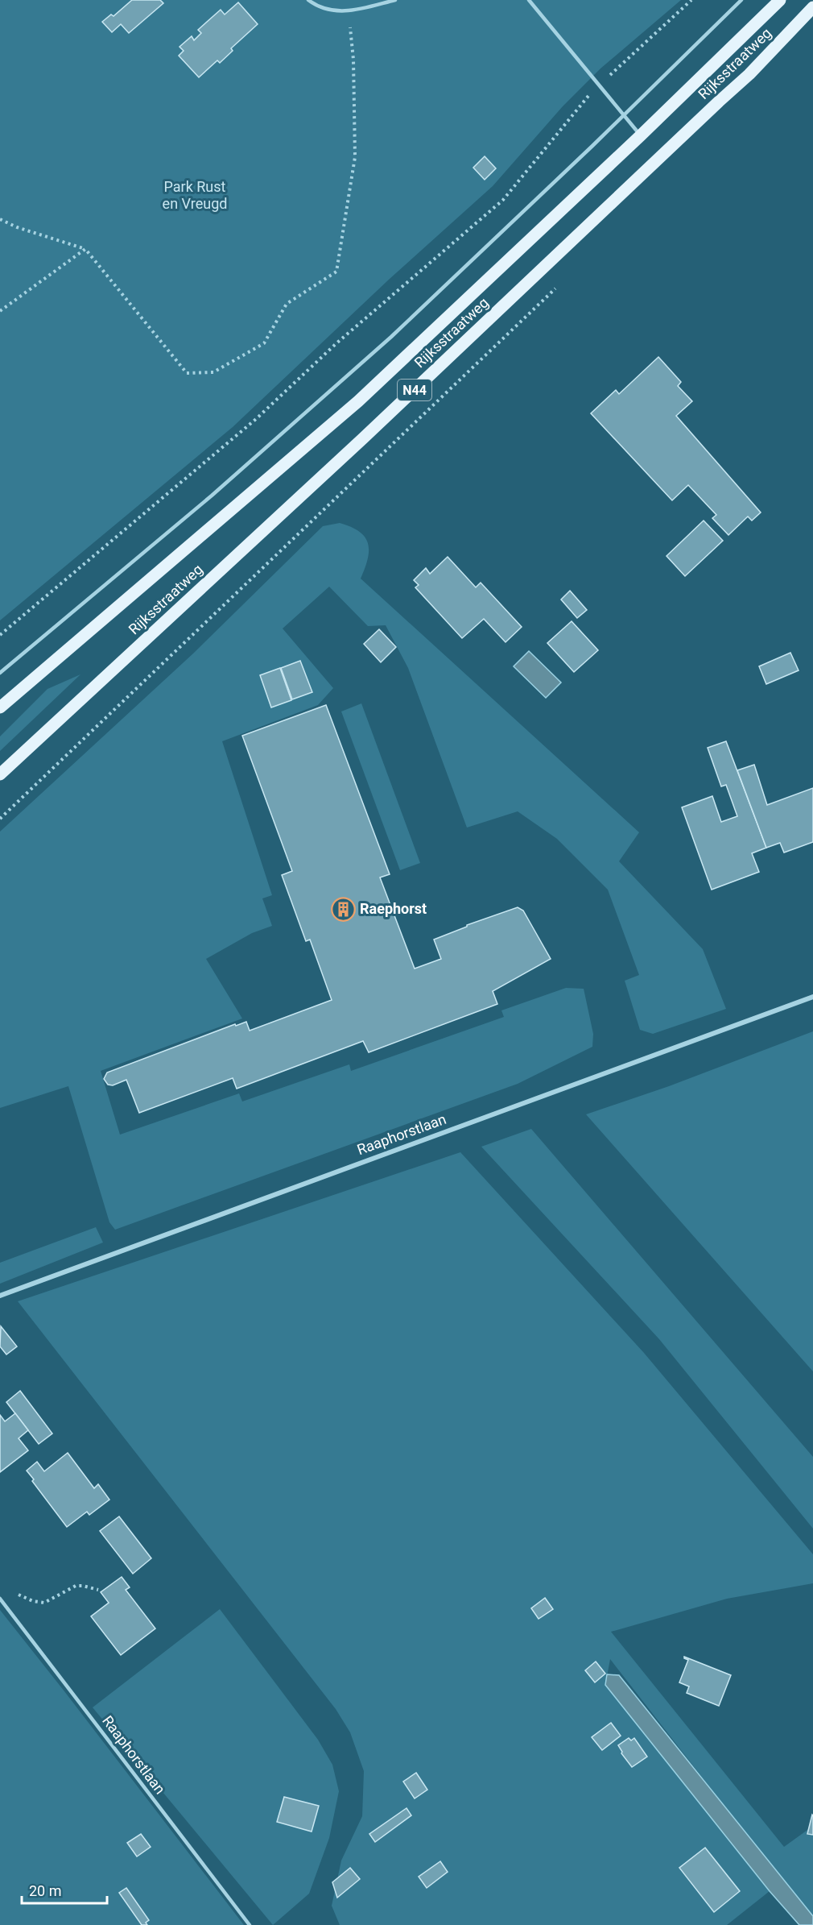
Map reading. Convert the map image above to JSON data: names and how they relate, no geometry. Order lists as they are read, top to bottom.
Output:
{
  "streets": {
    "main road": ["Rijksstraatweg", "N44"],
    "street": ["Raaphorstlaan"]
  },
  "parks": ["Park Rust en Vreugd"],
  "places": {
    "building": ["Raephorst"]
  },
  "scale_bar": "20 m"
}
